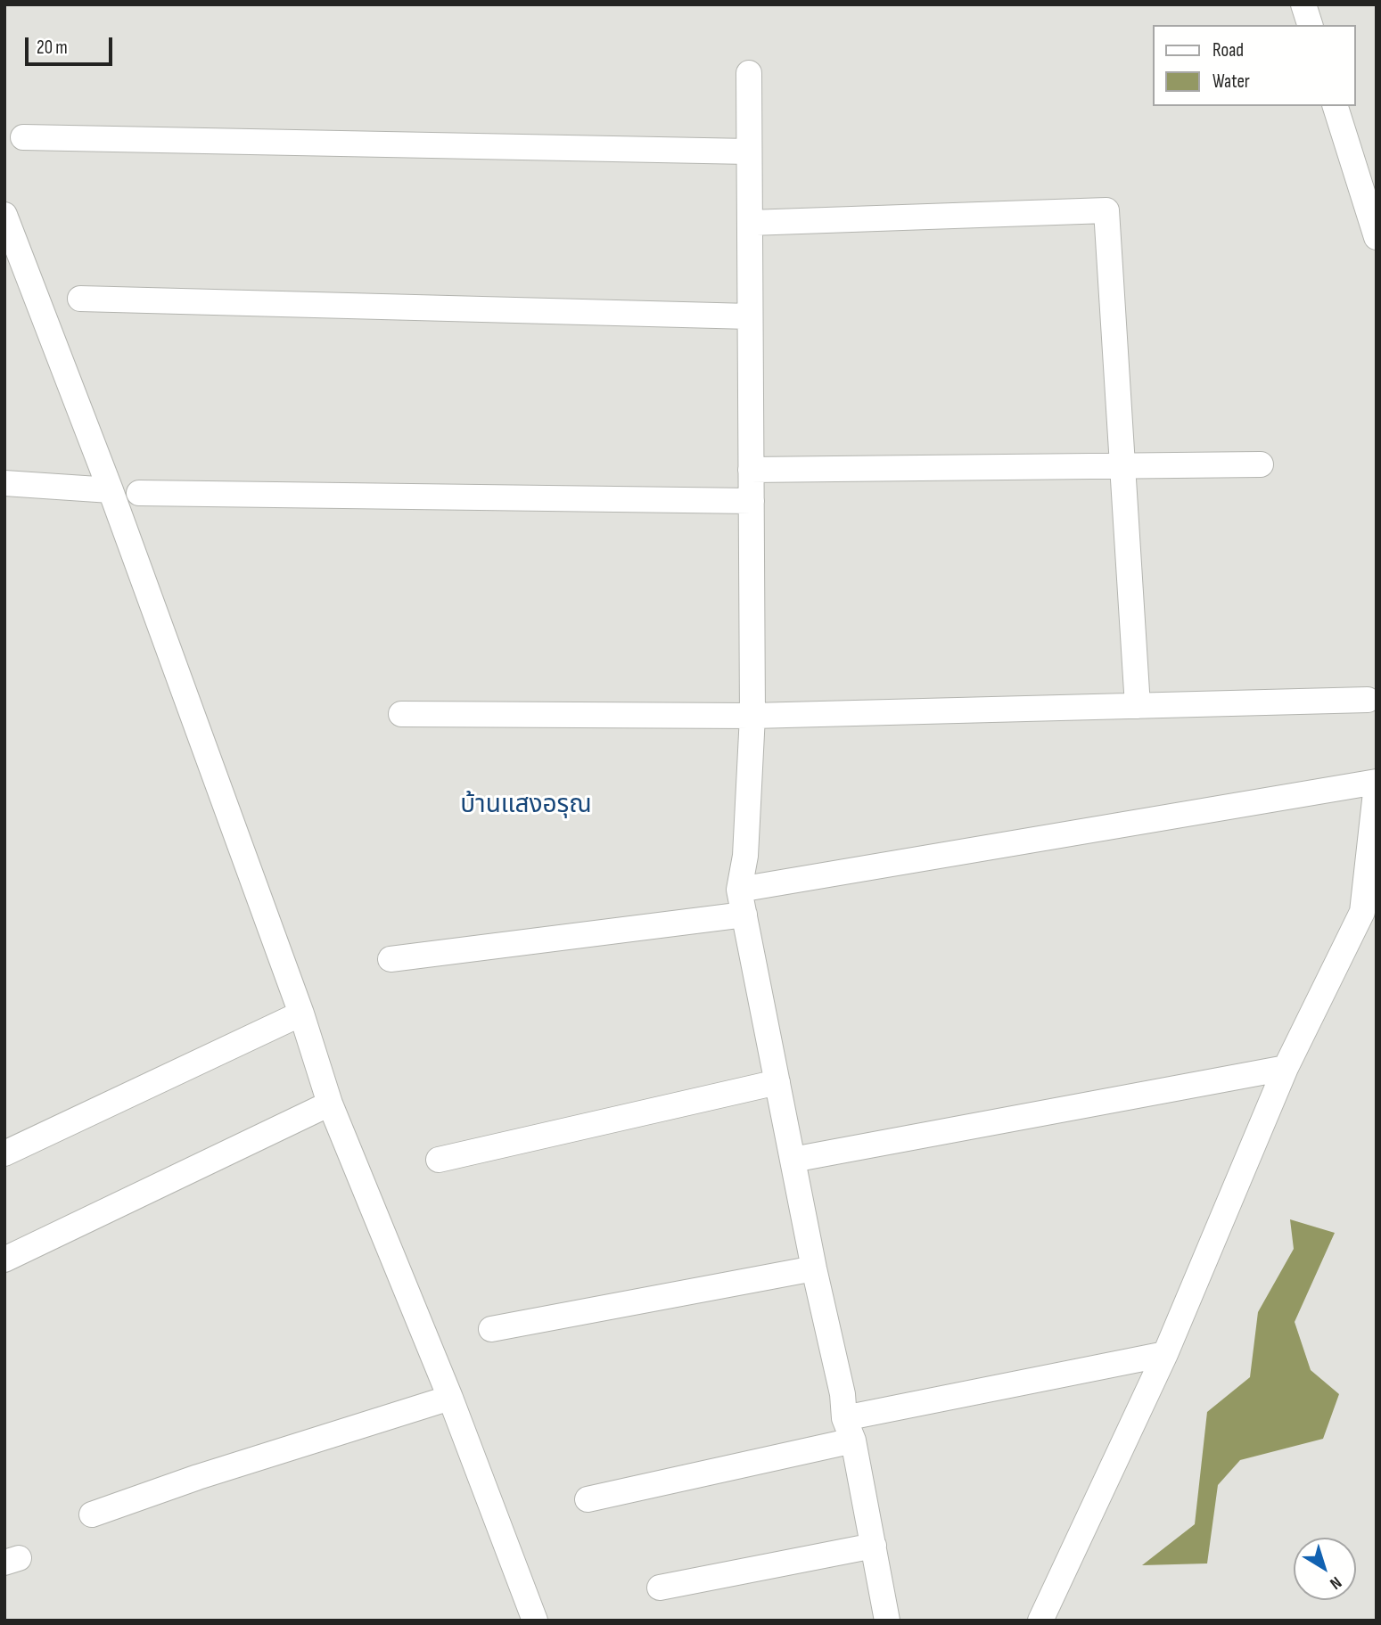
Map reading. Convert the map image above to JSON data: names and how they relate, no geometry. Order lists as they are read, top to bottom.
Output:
{
  "districts": ["บ้านแสงอรุณ"],
  "legend": ["Road", "Water"],
  "scale_bar": "20 m",
  "north": "bottom right"
}
